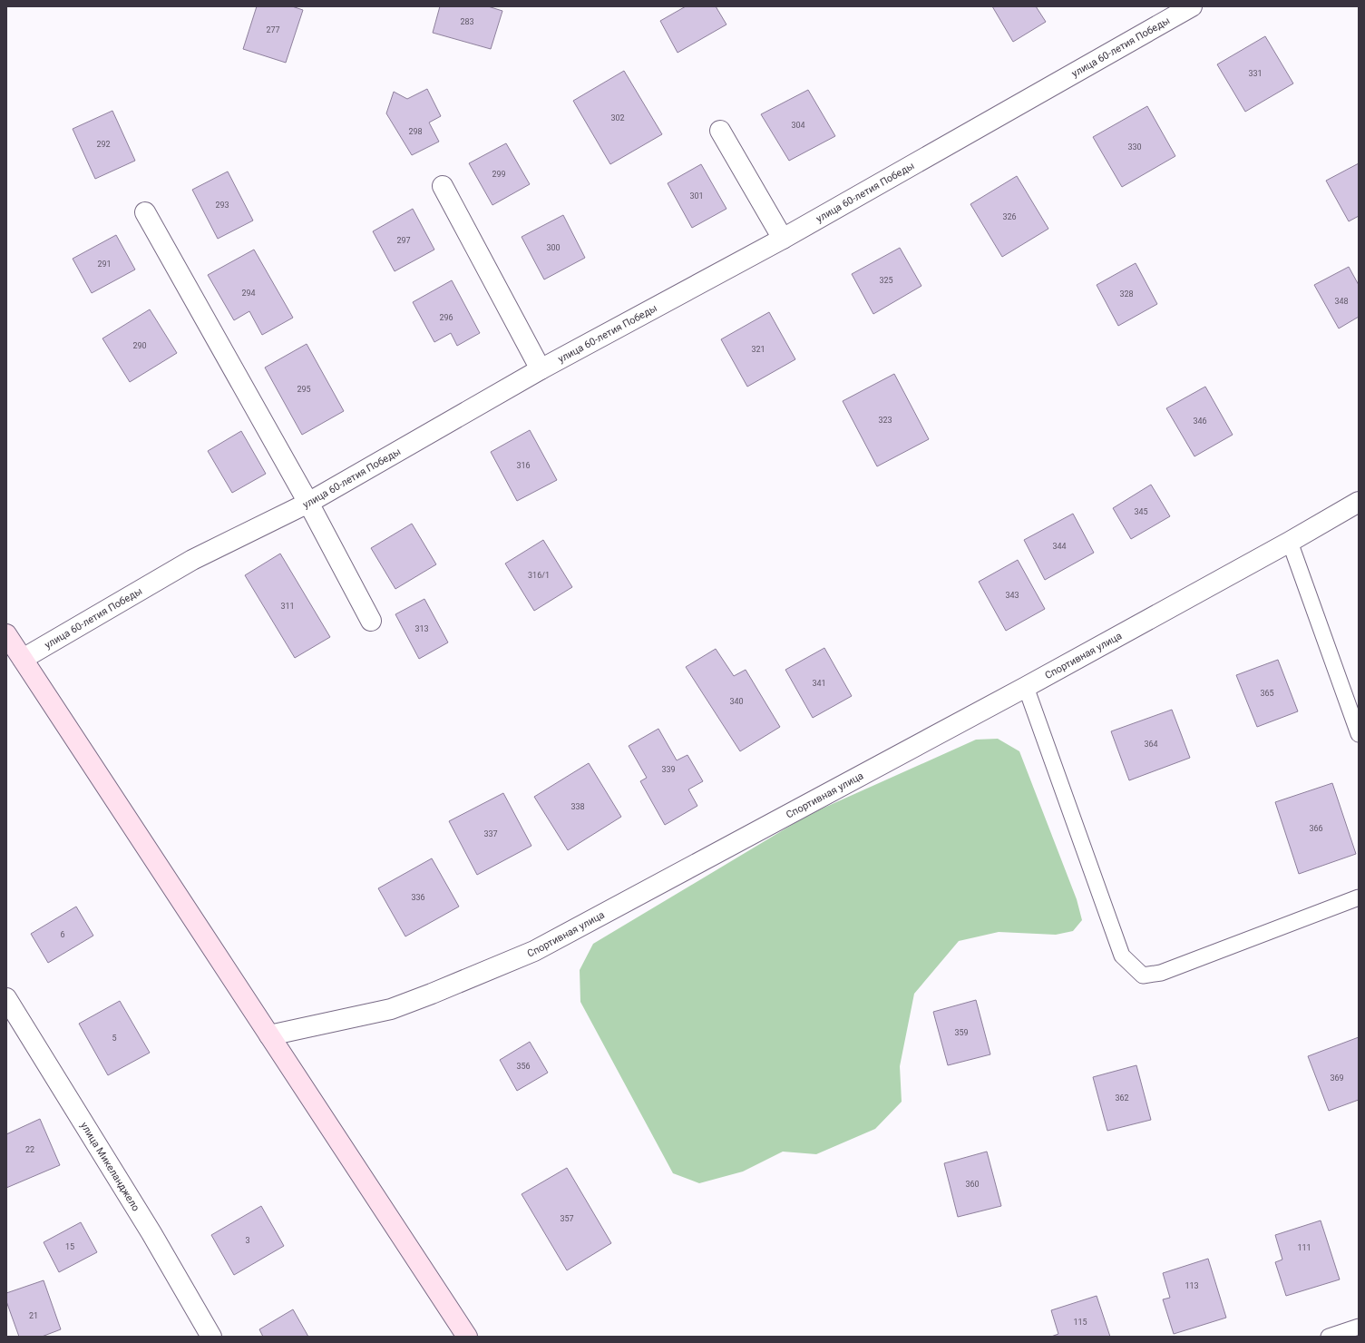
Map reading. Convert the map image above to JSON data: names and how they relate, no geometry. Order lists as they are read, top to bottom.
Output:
{
  "streets": {
    "street": ["улица 60-летия Победы", "Спортивная улица", "улица Микеланджело"]
  },
  "house_numbers": [
    "283",
    "277",
    "331",
    "302",
    "304",
    "298",
    "292",
    "330",
    "299",
    "301",
    "293",
    "326",
    "297",
    "300",
    "291",
    "325",
    "294",
    "328",
    "348",
    "296",
    "290",
    "321",
    "295",
    "323",
    "346",
    "316",
    "345",
    "344",
    "316/1",
    "343",
    "311",
    "313",
    "341",
    "365",
    "340",
    "364",
    "339",
    "338",
    "366",
    "337",
    "336",
    "6",
    "359",
    "5",
    "356",
    "369",
    "362",
    "22",
    "360",
    "357",
    "3",
    "15",
    "111",
    "113",
    "21",
    "115"
  ]
}
